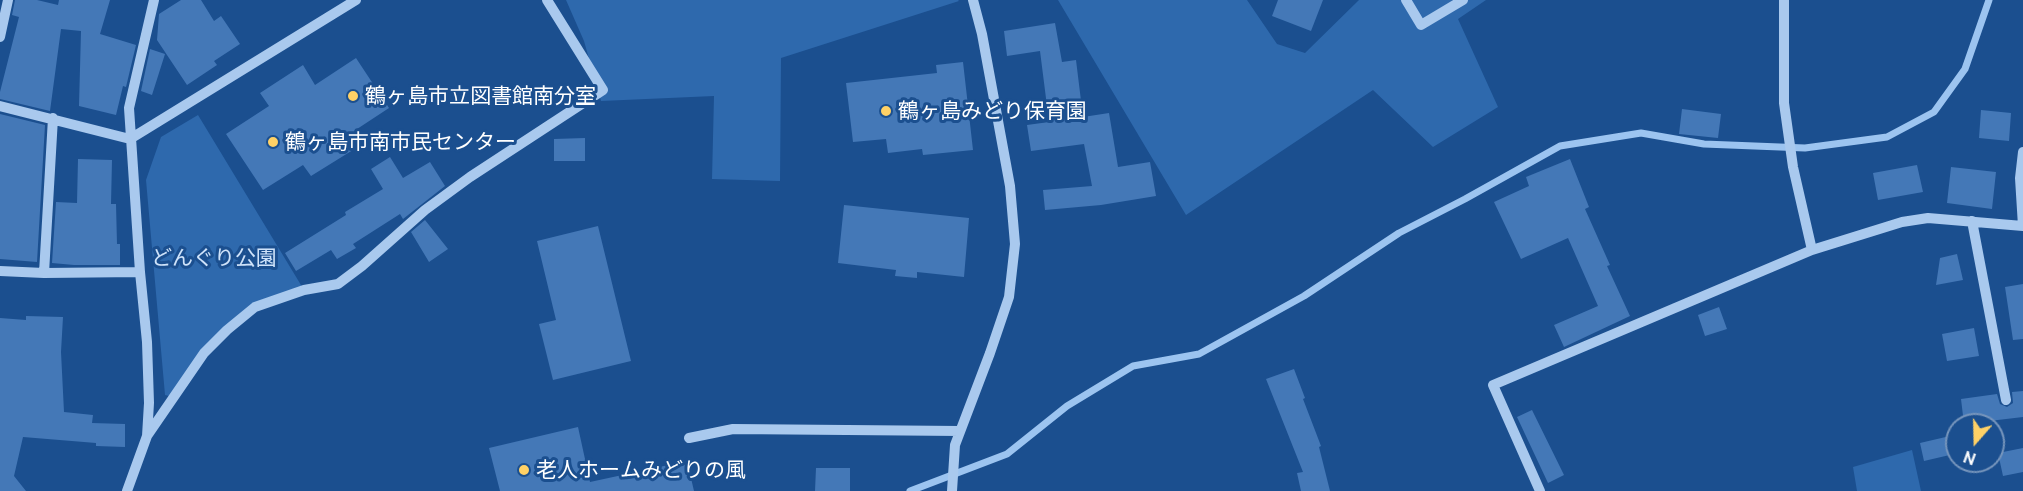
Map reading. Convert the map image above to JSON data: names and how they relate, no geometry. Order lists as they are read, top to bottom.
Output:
{
  "parks": ["どんぐり公園"],
  "places": [
    "鶴ヶ島市立図書館南分室",
    "鶴ヶ島みどり保育園",
    "鶴ヶ島市南市民センター",
    "老人ホームみどりの風"
  ],
  "north": "bottom"
}
